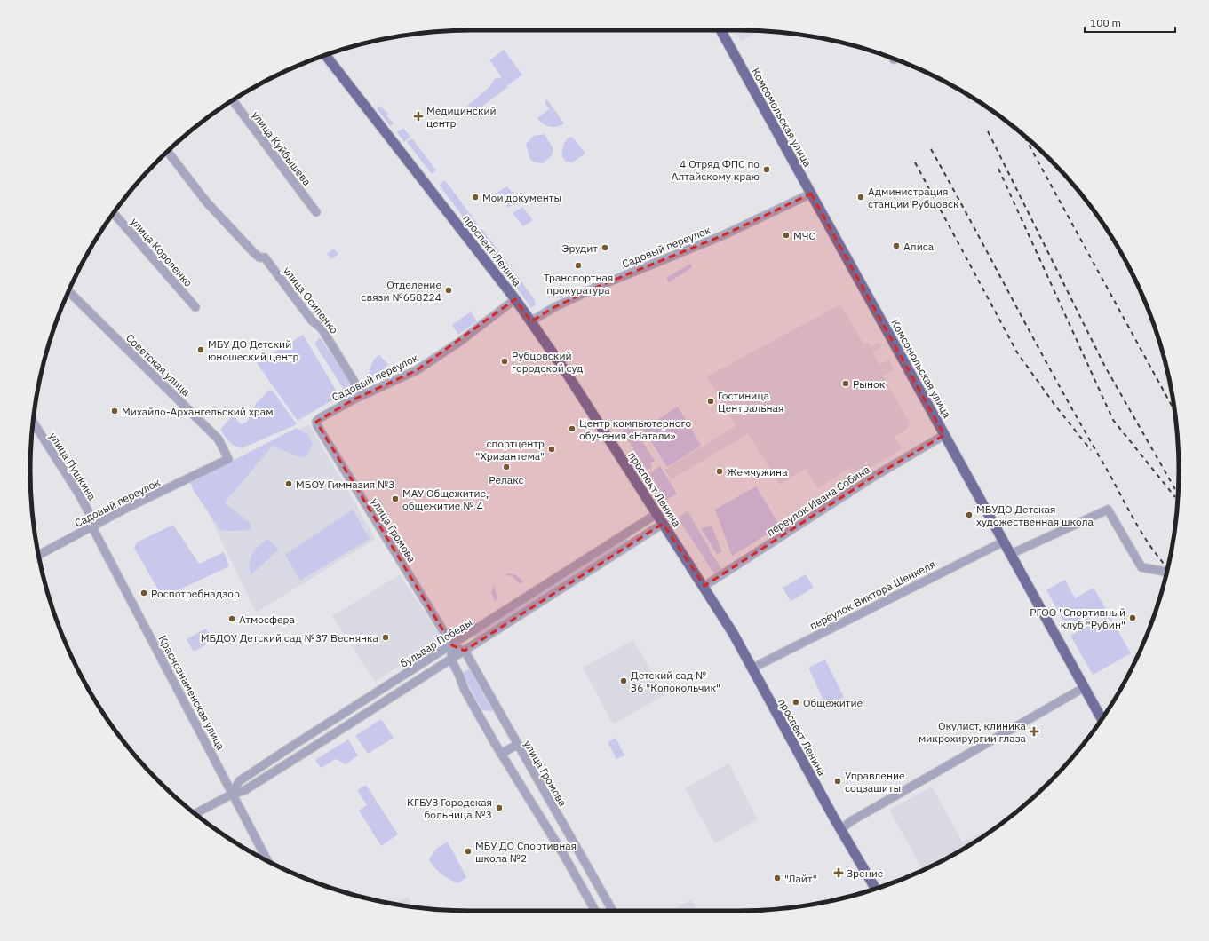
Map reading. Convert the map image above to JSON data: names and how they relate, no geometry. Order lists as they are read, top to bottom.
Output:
{
  "streets": {
    "main road": ["Комсомольская улица", "проспект Ленина"],
    "street": [
      "улица Куйбышева",
      "Садовый переулок",
      "улица Короленко",
      "улица Осипенко",
      "Советская улица",
      "улица Пушкина",
      "переулок Ивана Собина",
      "улица Громова",
      "переулок Виктора Шенкеля",
      "бульвар Победы",
      "Краснознаменская улица"
    ]
  },
  "crossings": [
    ["Комсомольская улица", "Садовый переулок"],
    ["Комсомольская улица", "переулок Ивана Собина"],
    ["Комсомольская улица", "переулок Виктора Шенкеля"],
    ["Садовый переулок", "проспект Ленина"],
    ["Садовый переулок", "улица Осипенко"],
    ["Садовый переулок", "Советская улица"],
    ["Садовый переулок", "улица Пушкина"],
    ["Садовый переулок", "улица Громова"],
    ["Садовый переулок", "Краснознаменская улица"],
    ["проспект Ленина", "переулок Ивана Собина"],
    ["проспект Ленина", "переулок Виктора Шенкеля"],
    ["проспект Ленина", "бульвар Победы"],
    ["улица Пушкина", "Краснознаменская улица"],
    ["улица Громова", "бульвар Победы"],
    ["бульвар Победы", "Краснознаменская улица"]
  ],
  "places": {
    "health": ["Медицинский центр", "Окулист, клиника микрохирургии глаза", "Зрение"],
    "other": [
      "4 Отряд ФПС по Алтайскому краю",
      "Мои документы",
      "Администрация станции Рубцовск",
      "МЧС",
      "Алиса",
      "Эрудит",
      "Транспортная прокуратура",
      "Отделение связи №658224",
      "МБУ ДО Детский юношеский центр",
      "Рубцовский городской суд",
      "Рынок",
      "Гостиница Центральная",
      "Михайло-Архангельский храм",
      "Центр компьютерного обучения «Натали»",
      "спортцентр \"Хризантема\"",
      "Релакс",
      "Жемчужина",
      "МБОУ Гимназия №3",
      "МАУ Общежитие, общежитие № 4",
      "МБУДО Детская художественная школа",
      "Роспотребнадзор",
      "РГОО \"Спортивный клуб \"Рубин\"",
      "Атмосфера",
      "МБДОУ Детский сад №37 Веснянка",
      "Детский сад № 36 \"Колокольчик\"",
      "Общежитие",
      "Управление соцзашиты",
      "КГБУЗ Городская больница №3",
      "МБУ ДО Спортивная школа №2",
      "\"Лайт\""
    ]
  },
  "scale_bar": "100 m"
}
